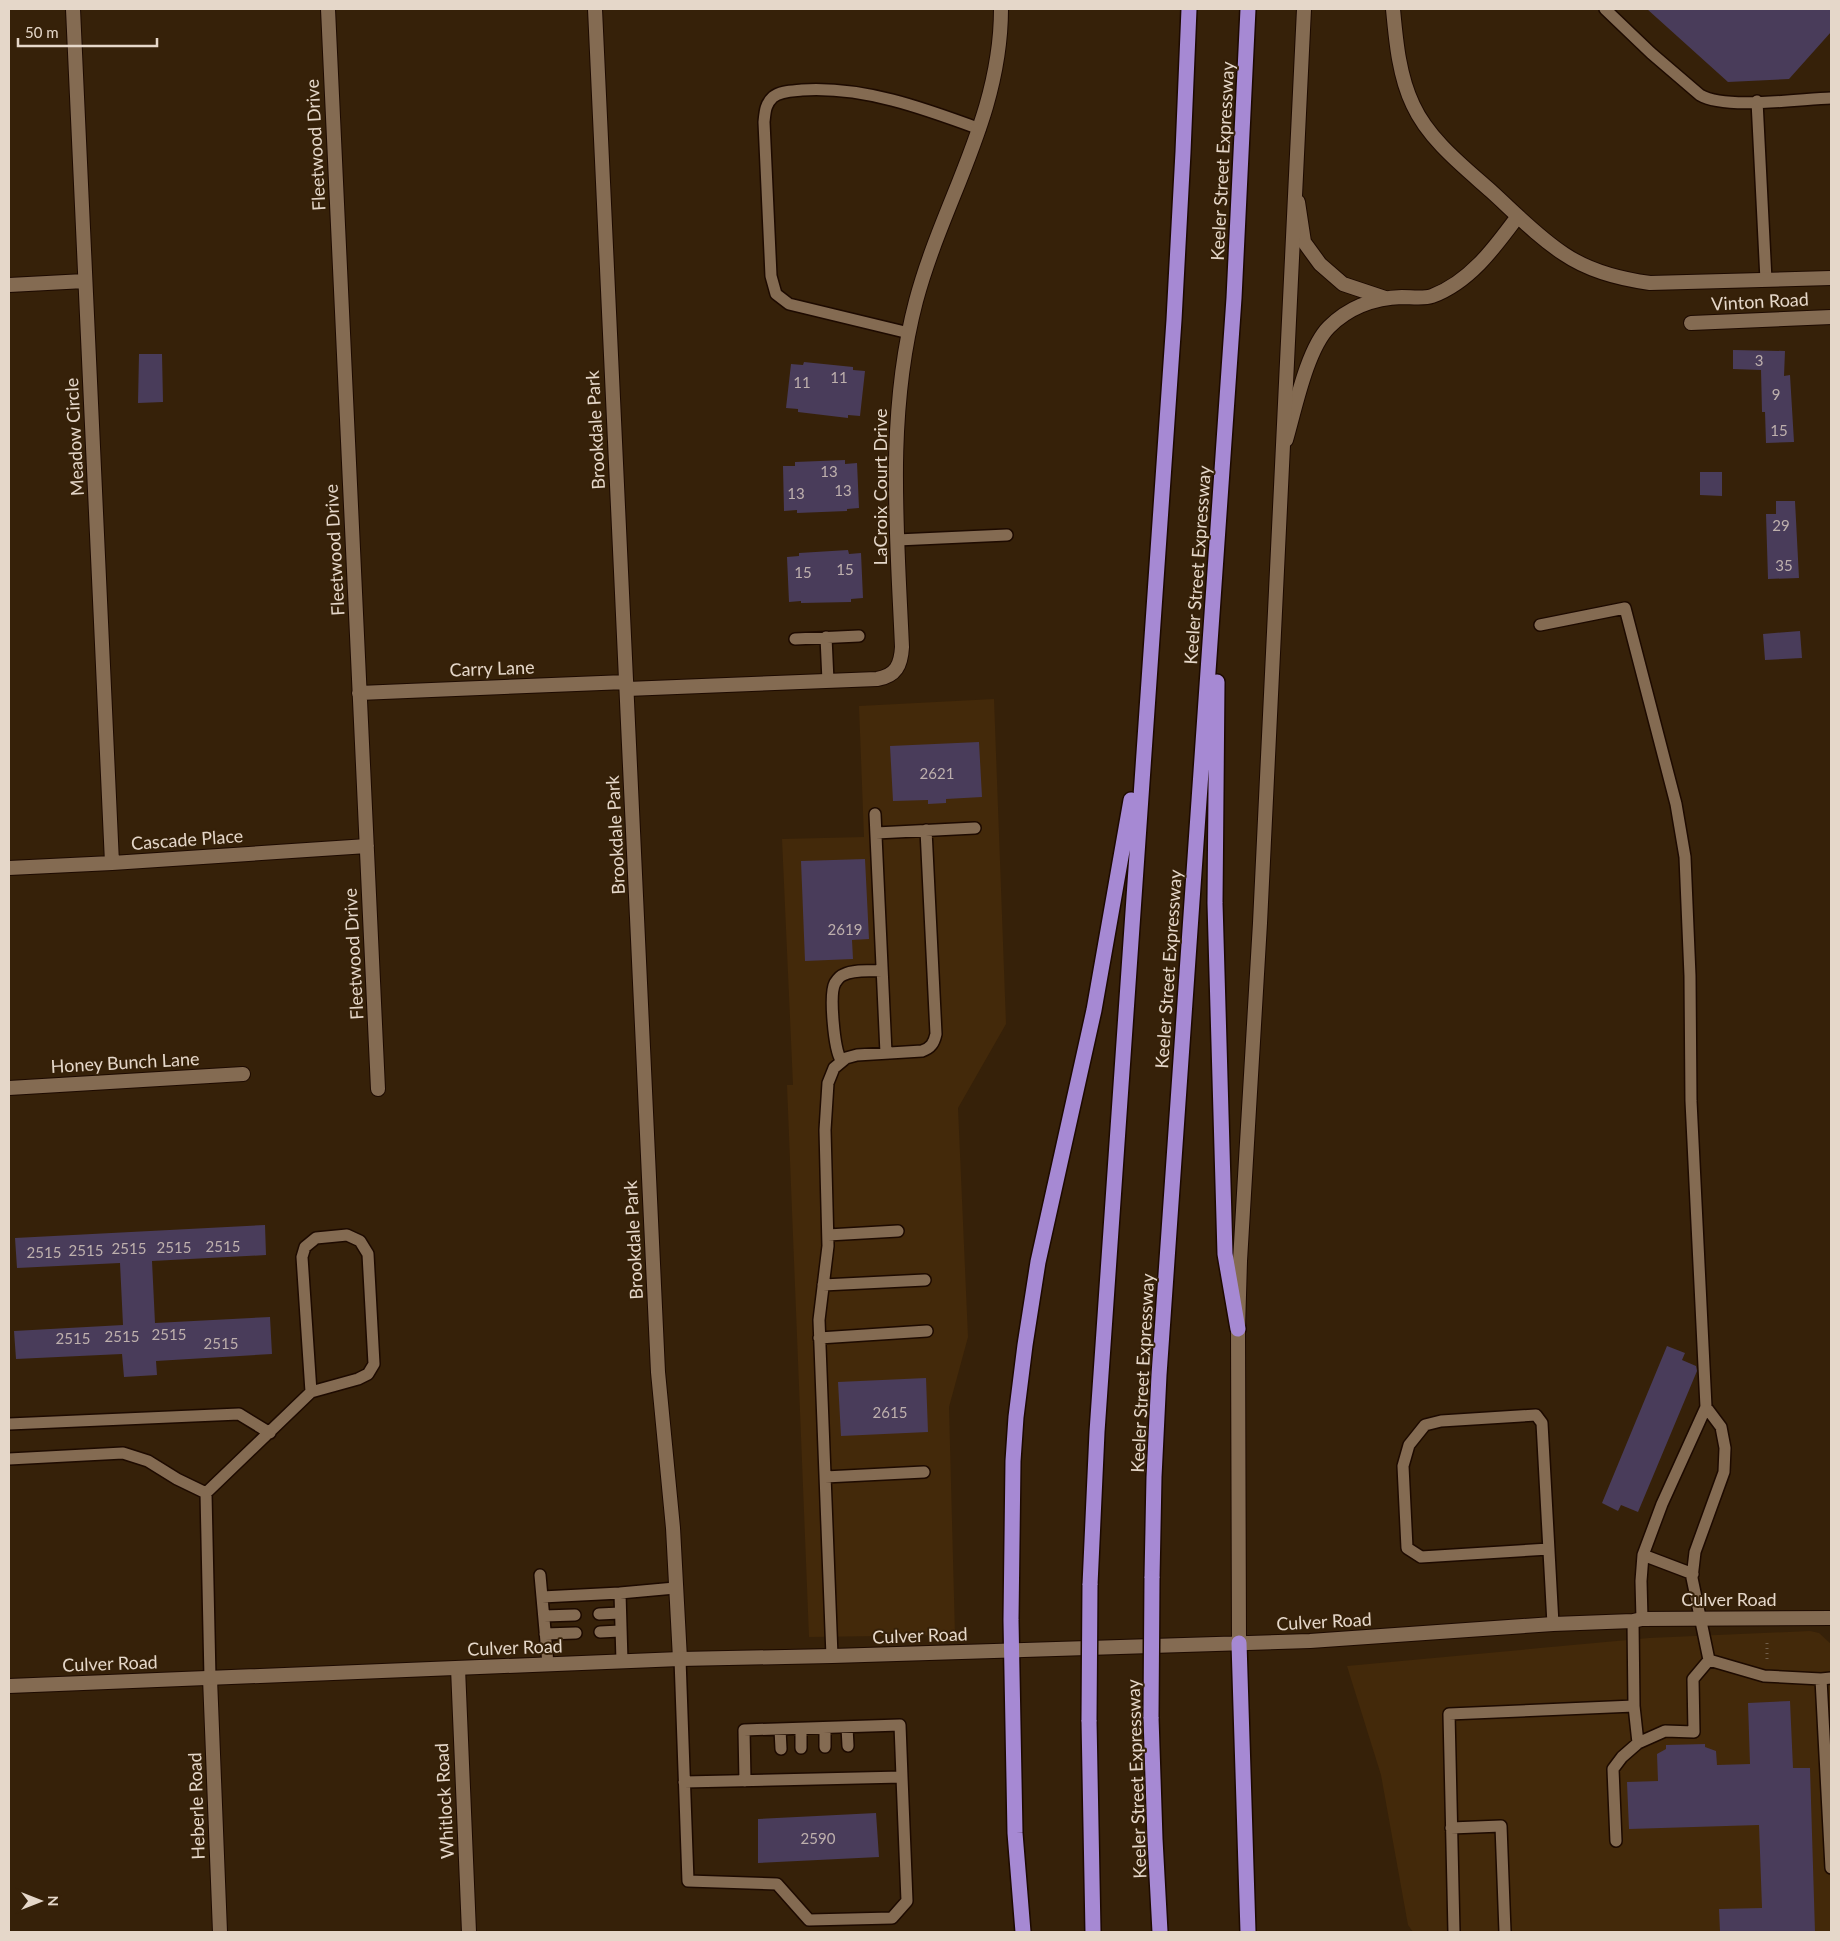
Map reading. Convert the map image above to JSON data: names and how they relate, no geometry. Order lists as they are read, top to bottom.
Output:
{
  "streets": {
    "highway": ["Keeler Street Expressway"],
    "street": [
      "Fleetwood Drive",
      "Vinton Road",
      "Brookdale Park",
      "Meadow Circle",
      "LaCroix Court Drive",
      "Carry Lane",
      "Cascade Place",
      "Honey Bunch Lane",
      "Culver Road",
      "Whitlock Road",
      "Heberle Road"
    ]
  },
  "crossings": [
    ["Fleetwood Drive", "Carry Lane"],
    ["Fleetwood Drive", "Cascade Place"],
    ["Brookdale Park", "Carry Lane"],
    ["Brookdale Park", "Culver Road"],
    ["Meadow Circle", "Cascade Place"],
    ["LaCroix Court Drive", "Carry Lane"],
    ["Culver Road", "Whitlock Road"],
    ["Culver Road", "Heberle Road"]
  ],
  "house_numbers": [
    "3",
    "11",
    "11",
    "9",
    "15",
    "13",
    "13",
    "13",
    "29",
    "35",
    "15",
    "15",
    "2621",
    "2619",
    "2515",
    "2515",
    "2515",
    "2515",
    "2515",
    "2515",
    "2515",
    "2515",
    "2515",
    "2615",
    "2590"
  ],
  "scale_bar": "50 m",
  "north": "right"
}
